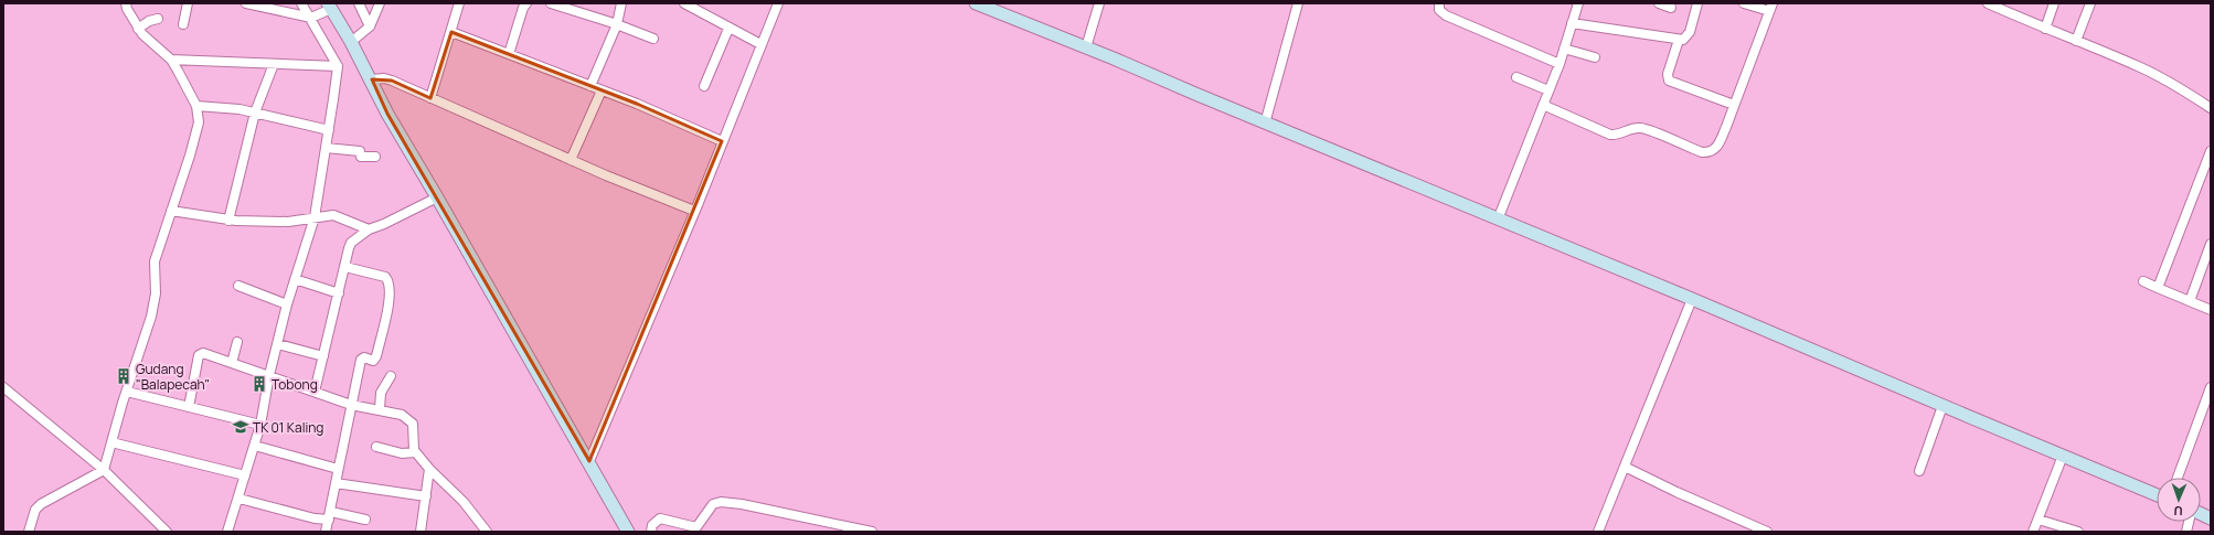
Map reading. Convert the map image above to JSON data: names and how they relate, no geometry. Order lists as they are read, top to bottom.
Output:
{
  "places": {
    "building": ["Gudang \"Balapecah\"", "Tobong"],
    "school or university": ["TK 01 Kaling"]
  },
  "north": "bottom"
}
